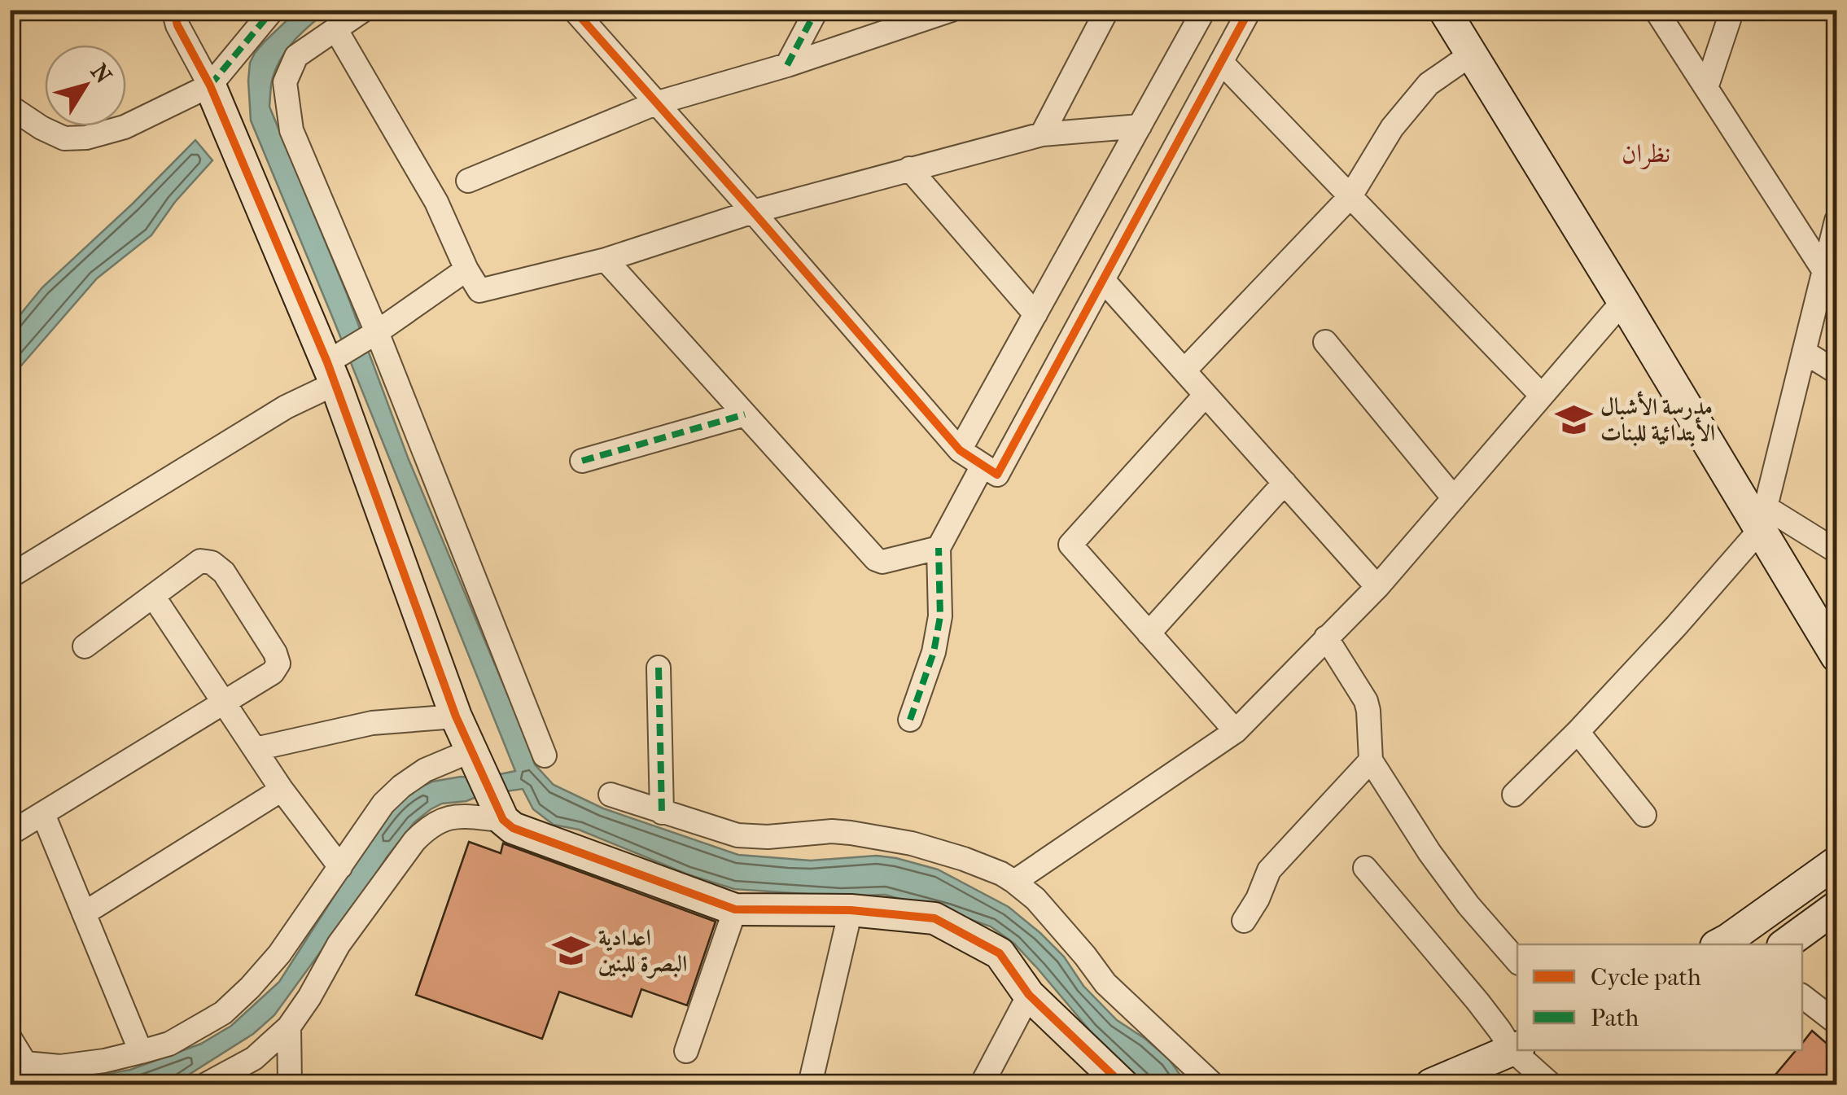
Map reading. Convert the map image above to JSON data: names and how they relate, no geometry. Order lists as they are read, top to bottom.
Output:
{
  "districts": ["نظران"],
  "places": {
    "school or university": ["مدرسة الأشبال الأبتدائية للبنات", "اعدادية البصرة للبنين"]
  },
  "legend": ["Cycle path", "Path"],
  "north": "top right"
}
